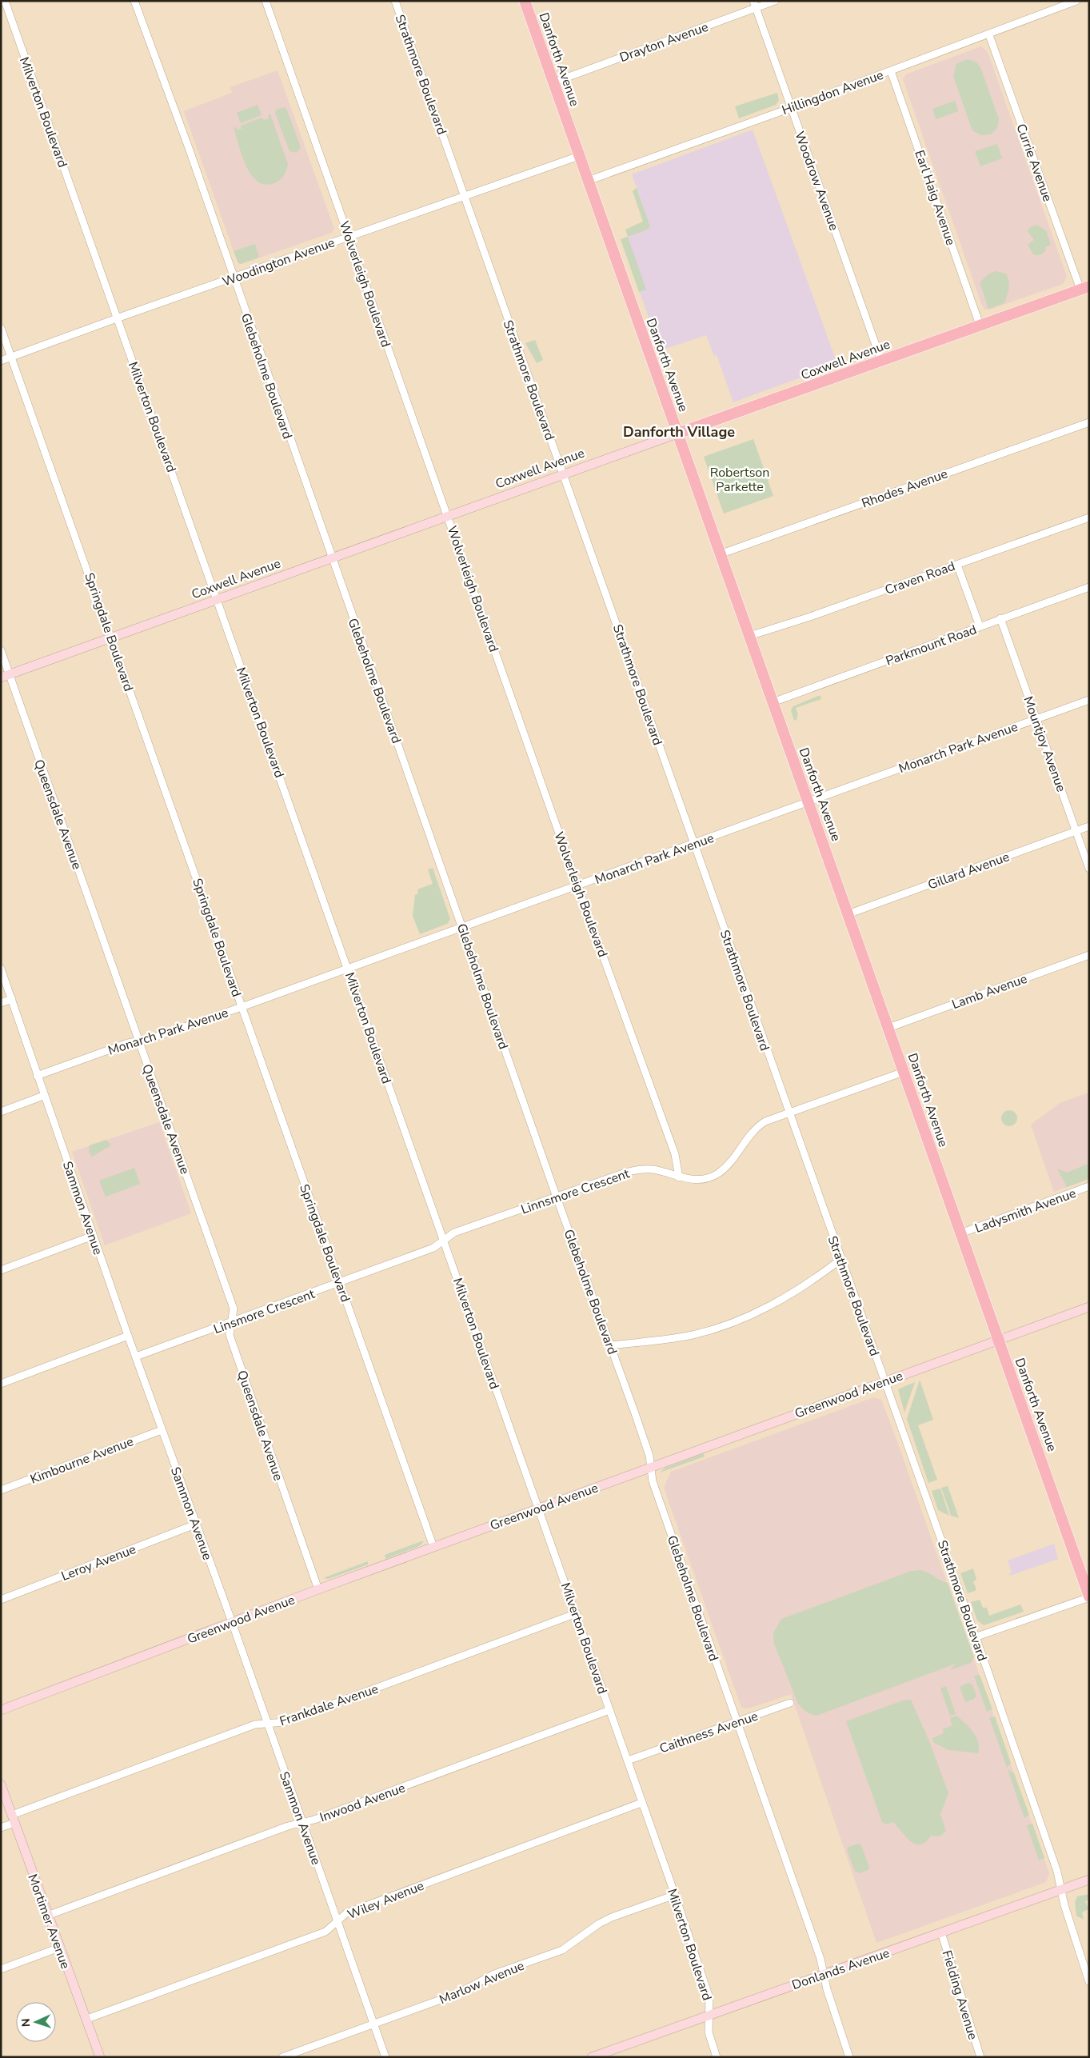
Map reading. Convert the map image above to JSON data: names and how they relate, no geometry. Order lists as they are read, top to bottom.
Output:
{
  "streets": {
    "main road": ["Danforth Avenue", "Coxwell Avenue"],
    "street": [
      "Drayton Avenue",
      "Strathmore Boulevard",
      "Hillingdon Avenue",
      "Milverton Boulevard",
      "Currie Avenue",
      "Woodrow Avenue",
      "Earl Haig Avenue",
      "Woodington Avenue",
      "Wolverleigh Boulevard",
      "Glebeholme Boulevard",
      "Rhodes Avenue",
      "Craven Road",
      "Springdale Boulevard",
      "Parkmount Road",
      "Mountjoy Avenue",
      "Monarch Park Avenue",
      "Queensdale Avenue",
      "Gillard Avenue",
      "Lamb Avenue",
      "Linnsmore Crescent",
      "Sammon Avenue",
      "Ladysmith Avenue",
      "Linsmore Crescent",
      "Greenwood Avenue",
      "Kimbourne Avenue",
      "Leroy Avenue",
      "Frankdale Avenue",
      "Caithness Avenue",
      "Inwood Avenue",
      "Wiley Avenue",
      "Mortimer Avenue",
      "Donlands Avenue",
      "Marlow Avenue",
      "Fielding Avenue"
    ]
  },
  "crossings": [
    ["Drayton Avenue", "Danforth Avenue"],
    ["Drayton Avenue", "Woodrow Avenue"],
    ["Danforth Avenue", "Hillingdon Avenue"],
    ["Danforth Avenue", "Woodington Avenue"],
    ["Danforth Avenue", "Coxwell Avenue"],
    ["Danforth Avenue", "Rhodes Avenue"],
    ["Danforth Avenue", "Craven Road"],
    ["Danforth Avenue", "Parkmount Road"],
    ["Danforth Avenue", "Monarch Park Avenue"],
    ["Danforth Avenue", "Gillard Avenue"],
    ["Danforth Avenue", "Lamb Avenue"],
    ["Danforth Avenue", "Linnsmore Crescent"],
    ["Danforth Avenue", "Ladysmith Avenue"],
    ["Danforth Avenue", "Greenwood Avenue"],
    ["Strathmore Boulevard", "Woodington Avenue"],
    ["Strathmore Boulevard", "Coxwell Avenue"],
    ["Strathmore Boulevard", "Monarch Park Avenue"],
    ["Strathmore Boulevard", "Linnsmore Crescent"],
    ["Strathmore Boulevard", "Greenwood Avenue"],
    ["Strathmore Boulevard", "Donlands Avenue"],
    ["Hillingdon Avenue", "Currie Avenue"],
    ["Hillingdon Avenue", "Woodrow Avenue"],
    ["Hillingdon Avenue", "Earl Haig Avenue"],
    ["Milverton Boulevard", "Woodington Avenue"],
    ["Milverton Boulevard", "Coxwell Avenue"],
    ["Milverton Boulevard", "Monarch Park Avenue"],
    ["Milverton Boulevard", "Linnsmore Crescent"],
    ["Milverton Boulevard", "Greenwood Avenue"],
    ["Milverton Boulevard", "Frankdale Avenue"],
    ["Milverton Boulevard", "Caithness Avenue"],
    ["Milverton Boulevard", "Inwood Avenue"],
    ["Milverton Boulevard", "Wiley Avenue"],
    ["Milverton Boulevard", "Donlands Avenue"],
    ["Milverton Boulevard", "Marlow Avenue"],
    ["Currie Avenue", "Coxwell Avenue"],
    ["Woodrow Avenue", "Coxwell Avenue"],
    ["Earl Haig Avenue", "Coxwell Avenue"],
    ["Woodington Avenue", "Wolverleigh Boulevard"],
    ["Woodington Avenue", "Glebeholme Boulevard"],
    ["Woodington Avenue", "Springdale Boulevard"],
    ["Wolverleigh Boulevard", "Coxwell Avenue"],
    ["Wolverleigh Boulevard", "Monarch Park Avenue"],
    ["Wolverleigh Boulevard", "Linnsmore Crescent"],
    ["Coxwell Avenue", "Glebeholme Boulevard"],
    ["Coxwell Avenue", "Springdale Boulevard"],
    ["Coxwell Avenue", "Queensdale Avenue"],
    ["Glebeholme Boulevard", "Monarch Park Avenue"],
    ["Glebeholme Boulevard", "Linnsmore Crescent"],
    ["Glebeholme Boulevard", "Greenwood Avenue"],
    ["Glebeholme Boulevard", "Caithness Avenue"],
    ["Glebeholme Boulevard", "Donlands Avenue"],
    ["Springdale Boulevard", "Monarch Park Avenue"],
    ["Springdale Boulevard", "Linsmore Crescent"],
    ["Springdale Boulevard", "Greenwood Avenue"],
    ["Parkmount Road", "Mountjoy Avenue"],
    ["Mountjoy Avenue", "Monarch Park Avenue"],
    ["Mountjoy Avenue", "Gillard Avenue"],
    ["Monarch Park Avenue", "Queensdale Avenue"],
    ["Monarch Park Avenue", "Sammon Avenue"],
    ["Queensdale Avenue", "Linsmore Crescent"],
    ["Queensdale Avenue", "Greenwood Avenue"],
    ["Linnsmore Crescent", "Linsmore Crescent"],
    ["Sammon Avenue", "Linsmore Crescent"],
    ["Sammon Avenue", "Greenwood Avenue"],
    ["Sammon Avenue", "Kimbourne Avenue"],
    ["Sammon Avenue", "Leroy Avenue"],
    ["Sammon Avenue", "Frankdale Avenue"],
    ["Sammon Avenue", "Inwood Avenue"],
    ["Sammon Avenue", "Wiley Avenue"],
    ["Sammon Avenue", "Marlow Avenue"],
    ["Frankdale Avenue", "Mortimer Avenue"],
    ["Inwood Avenue", "Mortimer Avenue"],
    ["Wiley Avenue", "Mortimer Avenue"],
    ["Donlands Avenue", "Fielding Avenue"]
  ],
  "districts": ["Danforth Village"],
  "parks": ["Robertson Parkette"],
  "north": "left"
}
